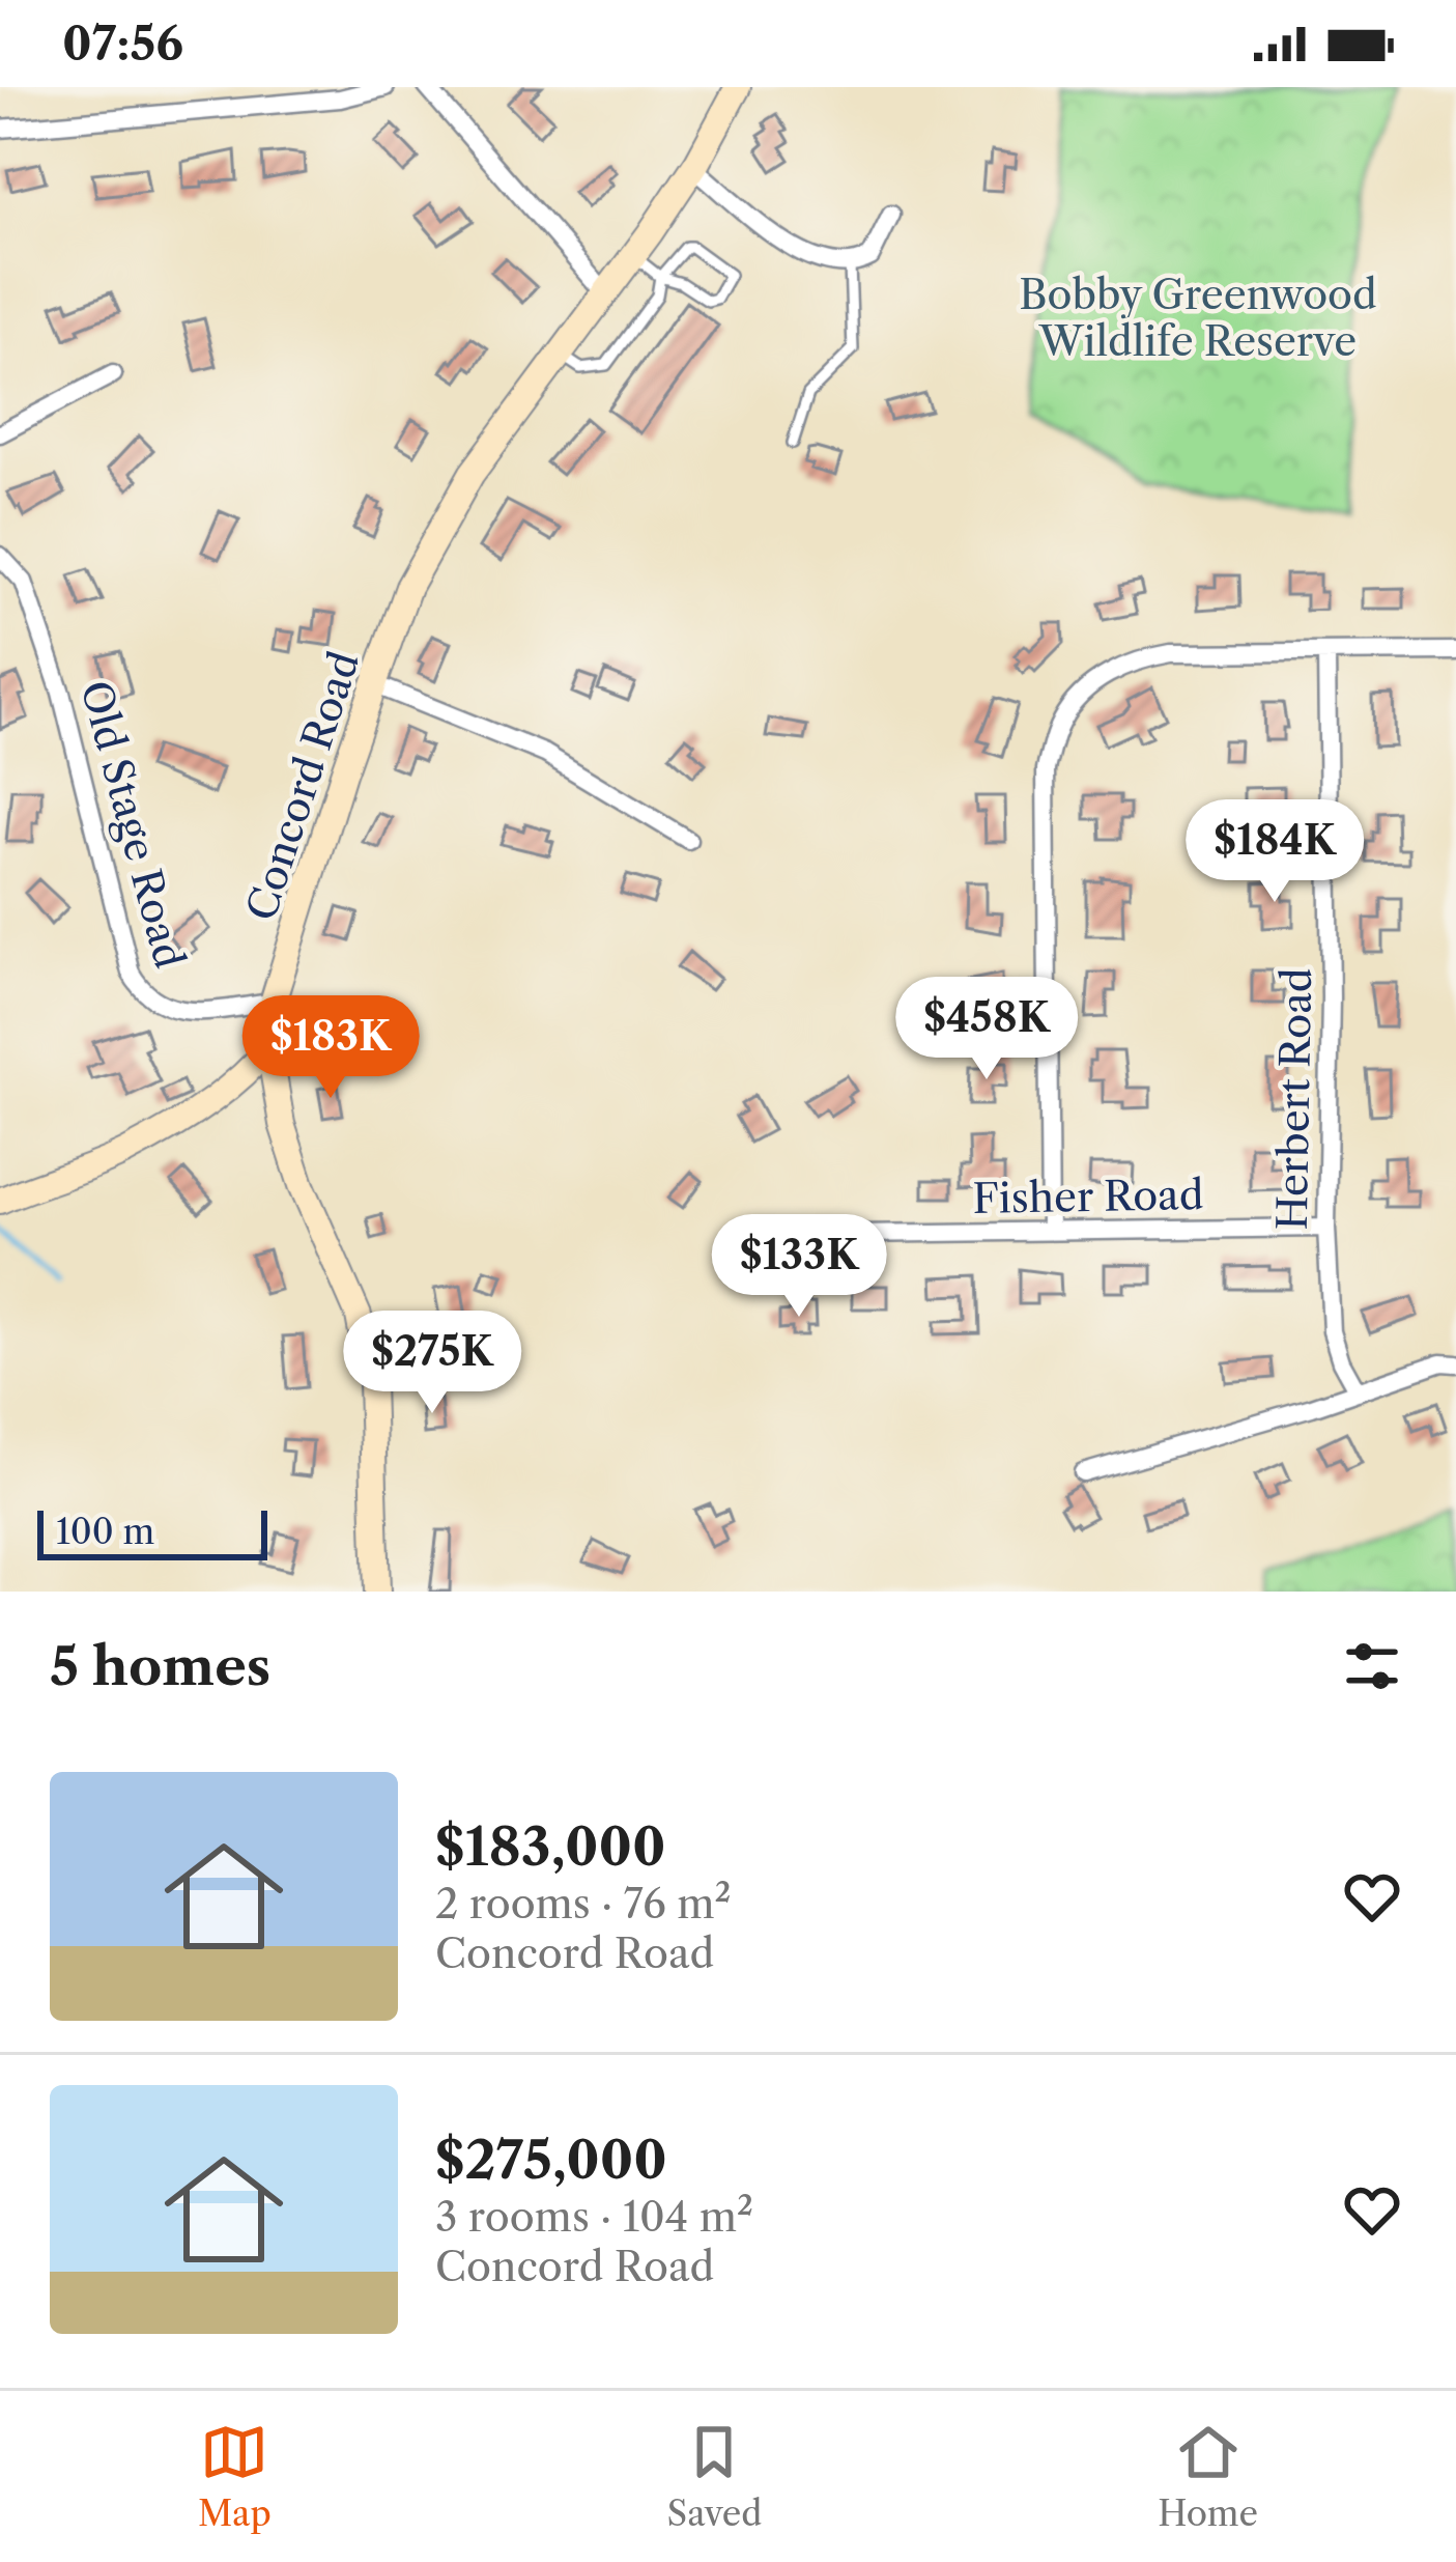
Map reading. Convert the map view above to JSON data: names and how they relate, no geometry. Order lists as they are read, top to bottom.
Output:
{
  "streets": {
    "main road": ["Concord Road"],
    "street": ["Old Stage Road", "Herbert Road", "Fisher Road"]
  },
  "crossings": [
    ["Concord Road", "Old Stage Road"],
    ["Herbert Road", "Fisher Road"]
  ],
  "parks": ["Bobby Greenwood Wildlife Reserve"],
  "scale_bar": "100 m",
  "page": {
    "status": "07:56",
    "price": [
      "$184K",
      "$458K",
      "$183K",
      "$133K",
      "$275K"
    ],
    "scale": "100 m",
    "heading": "5 homes",
    "list": [
      {
        "name": "$183,000",
        "note": "2 rooms · 76 m² · Concord Road"
      },
      {
        "name": "$275,000",
        "note": "3 rooms · 104 m² · Concord Road"
      }
    ],
    "tabs": ["Map", "Saved", "Home"]
  }
}
